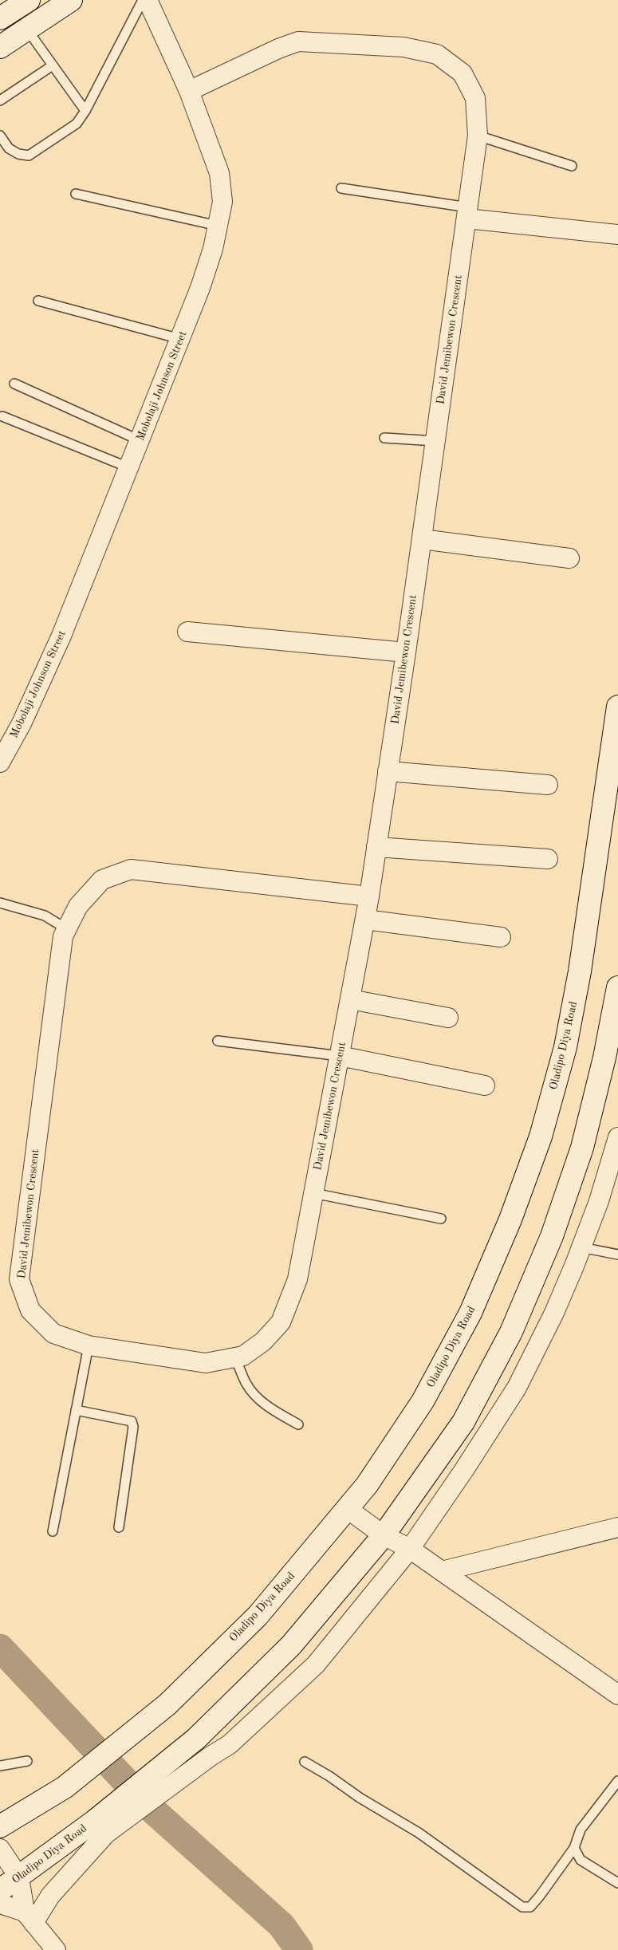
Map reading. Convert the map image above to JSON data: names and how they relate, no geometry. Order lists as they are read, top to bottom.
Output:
{
  "streets": {
    "main road": ["Oladipo Diya Road"],
    "street": ["David Jemibewon Crescent", "Mobolaji Johnson Street"]
  },
  "crossings": [
    ["David Jemibewon Crescent", "Mobolaji Johnson Street"]
  ]
}
